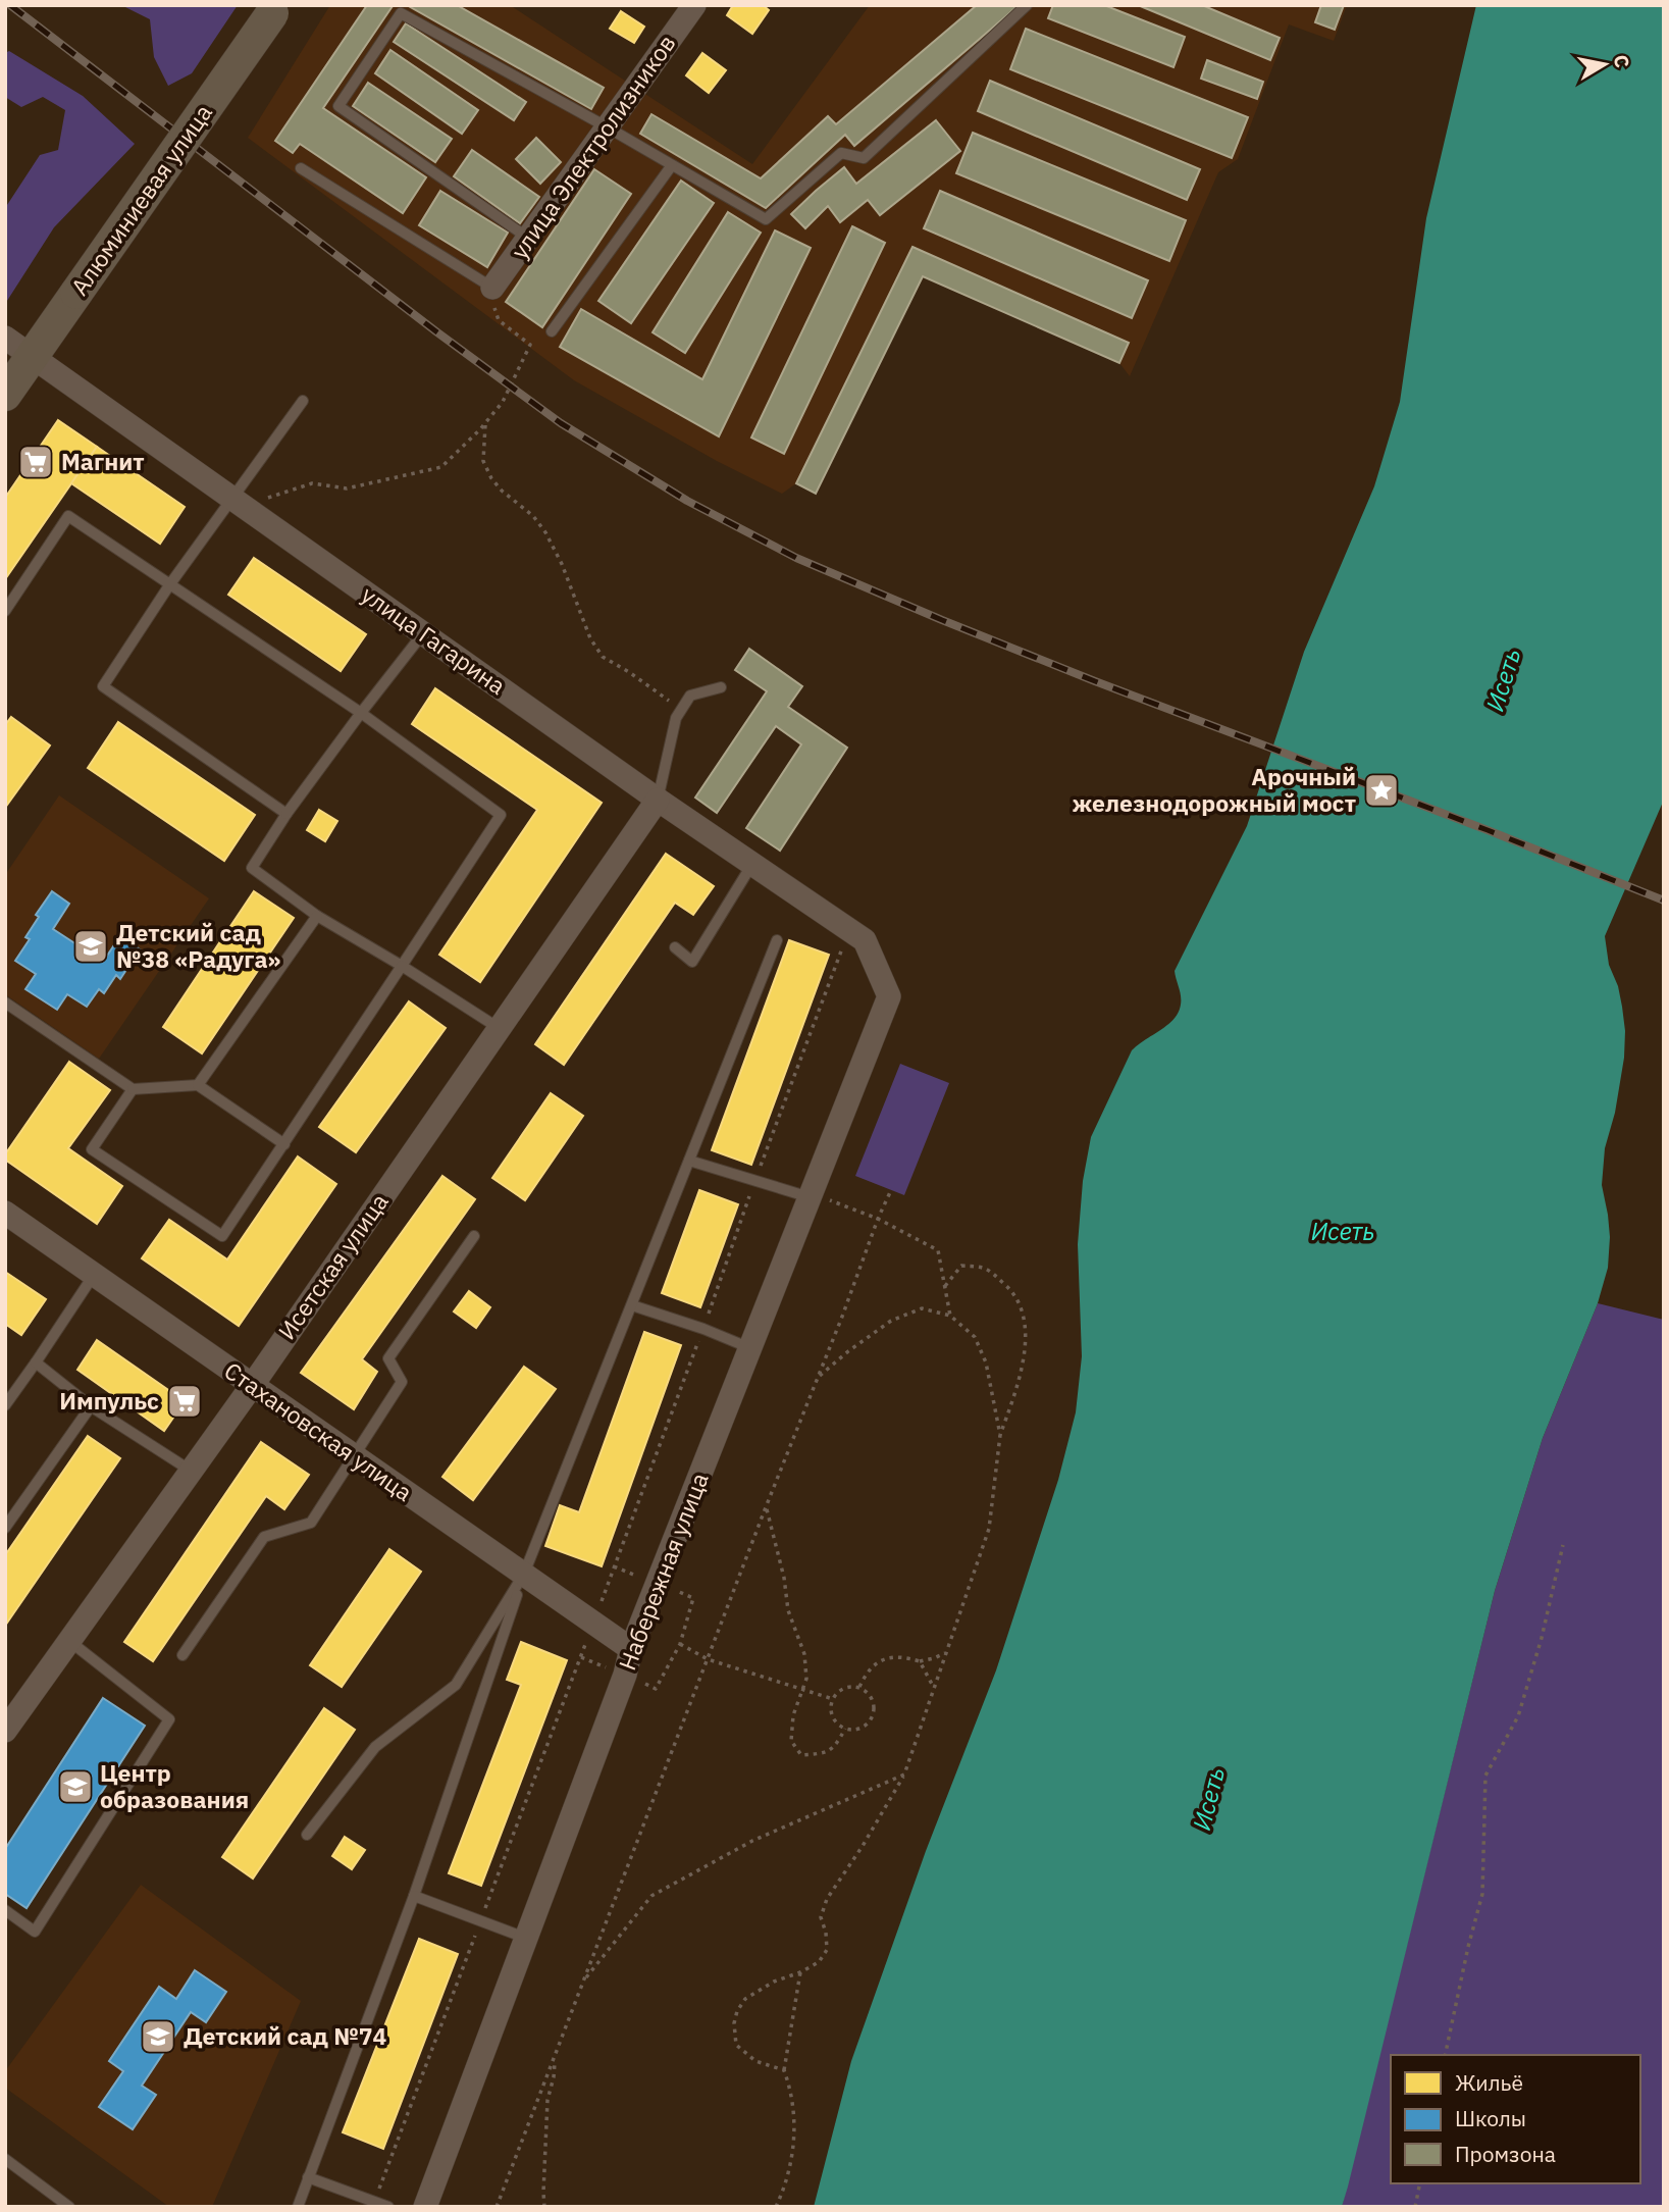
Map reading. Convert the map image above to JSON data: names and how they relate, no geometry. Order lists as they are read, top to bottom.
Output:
{
  "streets": {
    "main road": ["Алюминиевая улица"],
    "street": [
      "улица Электролизников",
      "улица Гагарина",
      "Исетская улица",
      "Стахановская улица",
      "Набережная улица"
    ]
  },
  "crossings": [
    ["Алюминиевая улица", "улица Гагарина"],
    ["улица Гагарина", "Исетская улица"],
    ["улица Гагарина", "Набережная улица"],
    ["Исетская улица", "Стахановская улица"],
    ["Стахановская улица", "Набережная улица"]
  ],
  "water": ["Исеть"],
  "places": {
    "supermarket": ["Магнит", "Импульс"],
    "place": ["Арочный железнодорожный мост"],
    "school or university": ["Детский сад №38 «Радуга»", "Центр образования", "Детский сад №74"]
  },
  "legend": ["Жильё", "Школы", "Промзона"],
  "north": "right"
}
